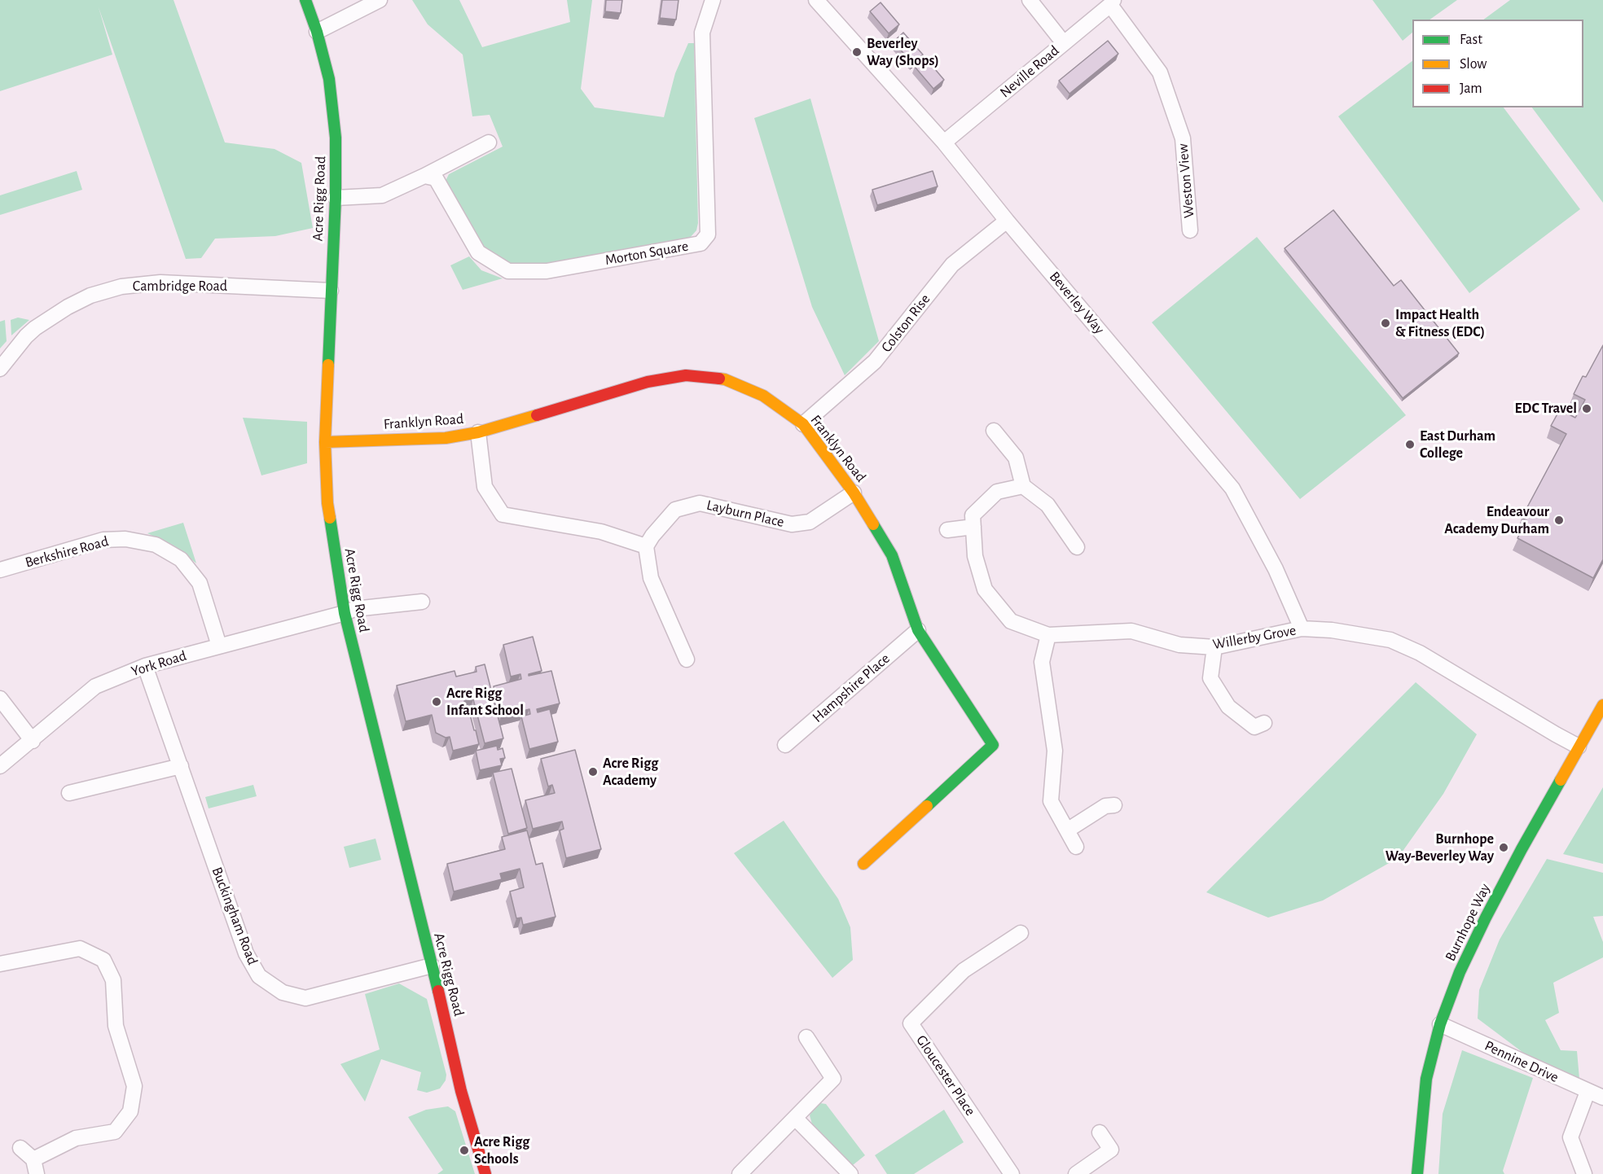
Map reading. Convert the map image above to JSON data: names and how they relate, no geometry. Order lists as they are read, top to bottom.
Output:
{
  "streets": {
    "street": [
      "Neville Road",
      "Weston View",
      "Acre Rigg Road",
      "Morton Square",
      "Cambridge Road",
      "Beverley Way",
      "Colston Rise",
      "Franklyn Road",
      "Layburn Place",
      "Berkshire Road",
      "Willerby Grove",
      "York Road",
      "Hampshire Place",
      "Buckingham Road",
      "Burnhope Way",
      "Pennine Drive",
      "Gloucester Place"
    ]
  },
  "crossings": [
    ["Neville Road", "Weston View"],
    ["Neville Road", "Beverley Way"],
    ["Acre Rigg Road", "Cambridge Road"],
    ["Acre Rigg Road", "Franklyn Road"],
    ["Acre Rigg Road", "York Road"],
    ["Acre Rigg Road", "Buckingham Road"],
    ["Beverley Way", "Colston Rise"],
    ["Beverley Way", "Willerby Grove"],
    ["Colston Rise", "Franklyn Road"],
    ["Franklyn Road", "Layburn Place"],
    ["Franklyn Road", "Hampshire Place"],
    ["Berkshire Road", "York Road"],
    ["Willerby Grove", "Burnhope Way"],
    ["York Road", "Buckingham Road"],
    ["Burnhope Way", "Pennine Drive"]
  ],
  "places": [
    "Beverley Way (Shops)",
    "Impact Health & Fitness (EDC)",
    "EDC Travel",
    "East Durham College",
    "Endeavour Academy Durham",
    "Acre Rigg Infant School",
    "Acre Rigg Academy",
    "Burnhope Way-Beverley Way",
    "Acre Rigg Schools"
  ],
  "legend": ["Fast", "Slow", "Jam"]
}
